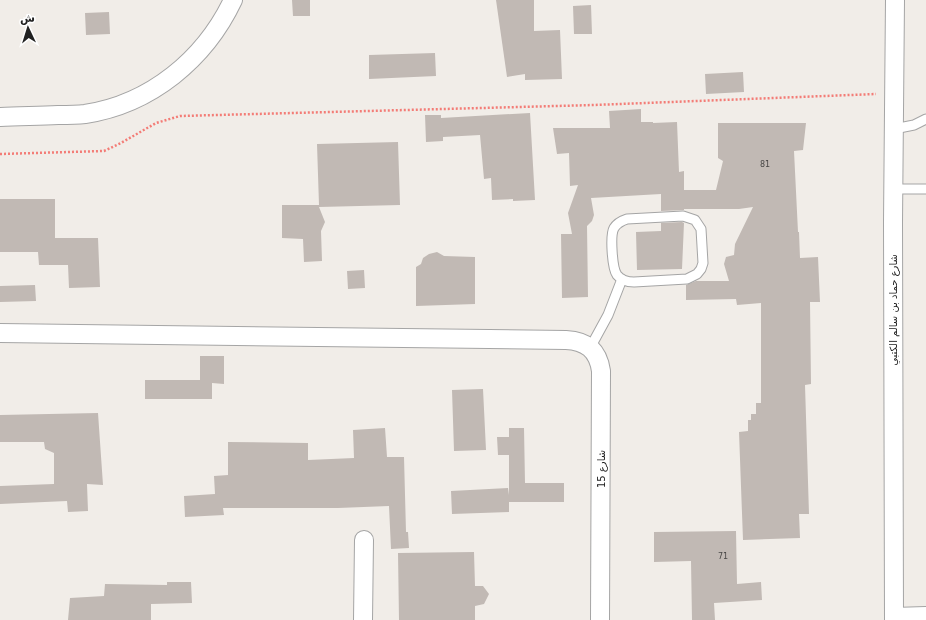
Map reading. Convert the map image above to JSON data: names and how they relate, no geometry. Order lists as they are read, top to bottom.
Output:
{
  "streets": {
    "street": ["شارع حماد بن سالم الكتبي", "شارع 15"]
  },
  "house_numbers": ["81", "71"],
  "north": "top"
}
